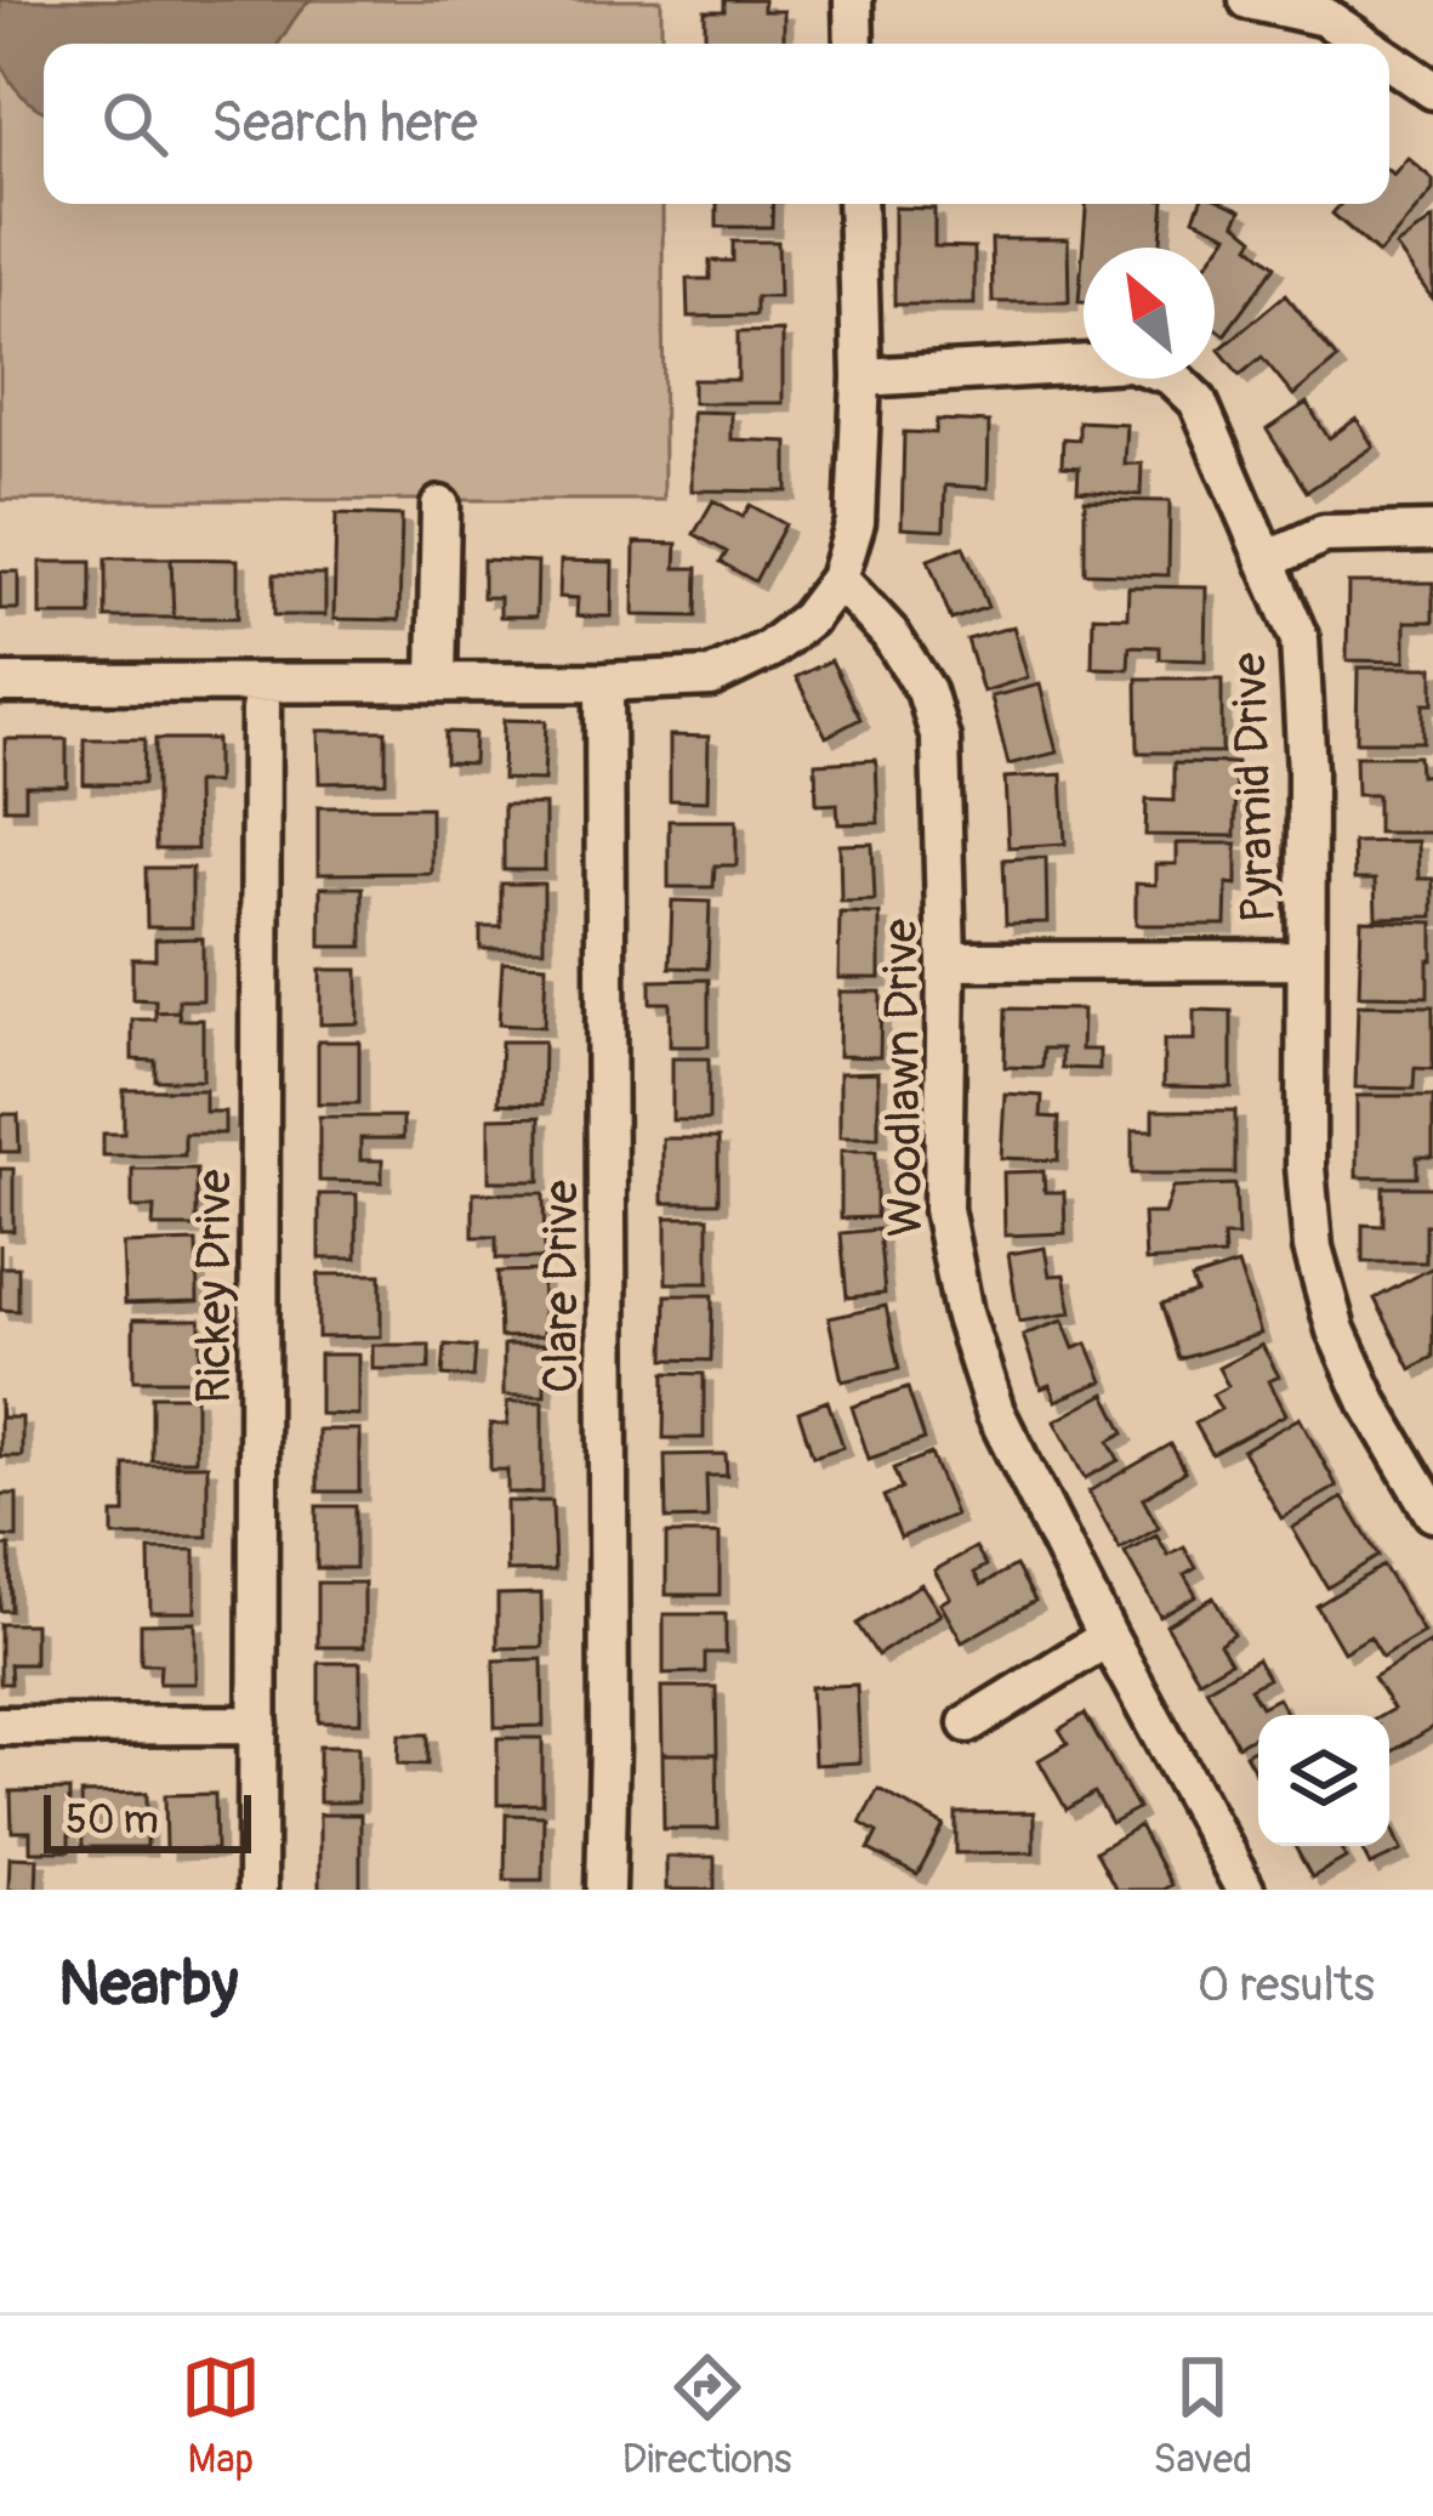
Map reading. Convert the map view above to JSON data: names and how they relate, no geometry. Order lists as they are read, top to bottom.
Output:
{
  "streets": {
    "street": [
      "Pyramid Drive",
      "Woodlawn Drive",
      "Rickey Drive",
      "Clare Drive"
    ]
  },
  "scale_bar": "50 m",
  "north": "top left",
  "page": {
    "search": "Search here",
    "scale": "50 m",
    "heading": ["Nearby", "0 results"],
    "nav": ["Map", "Directions", "Saved"]
  }
}
